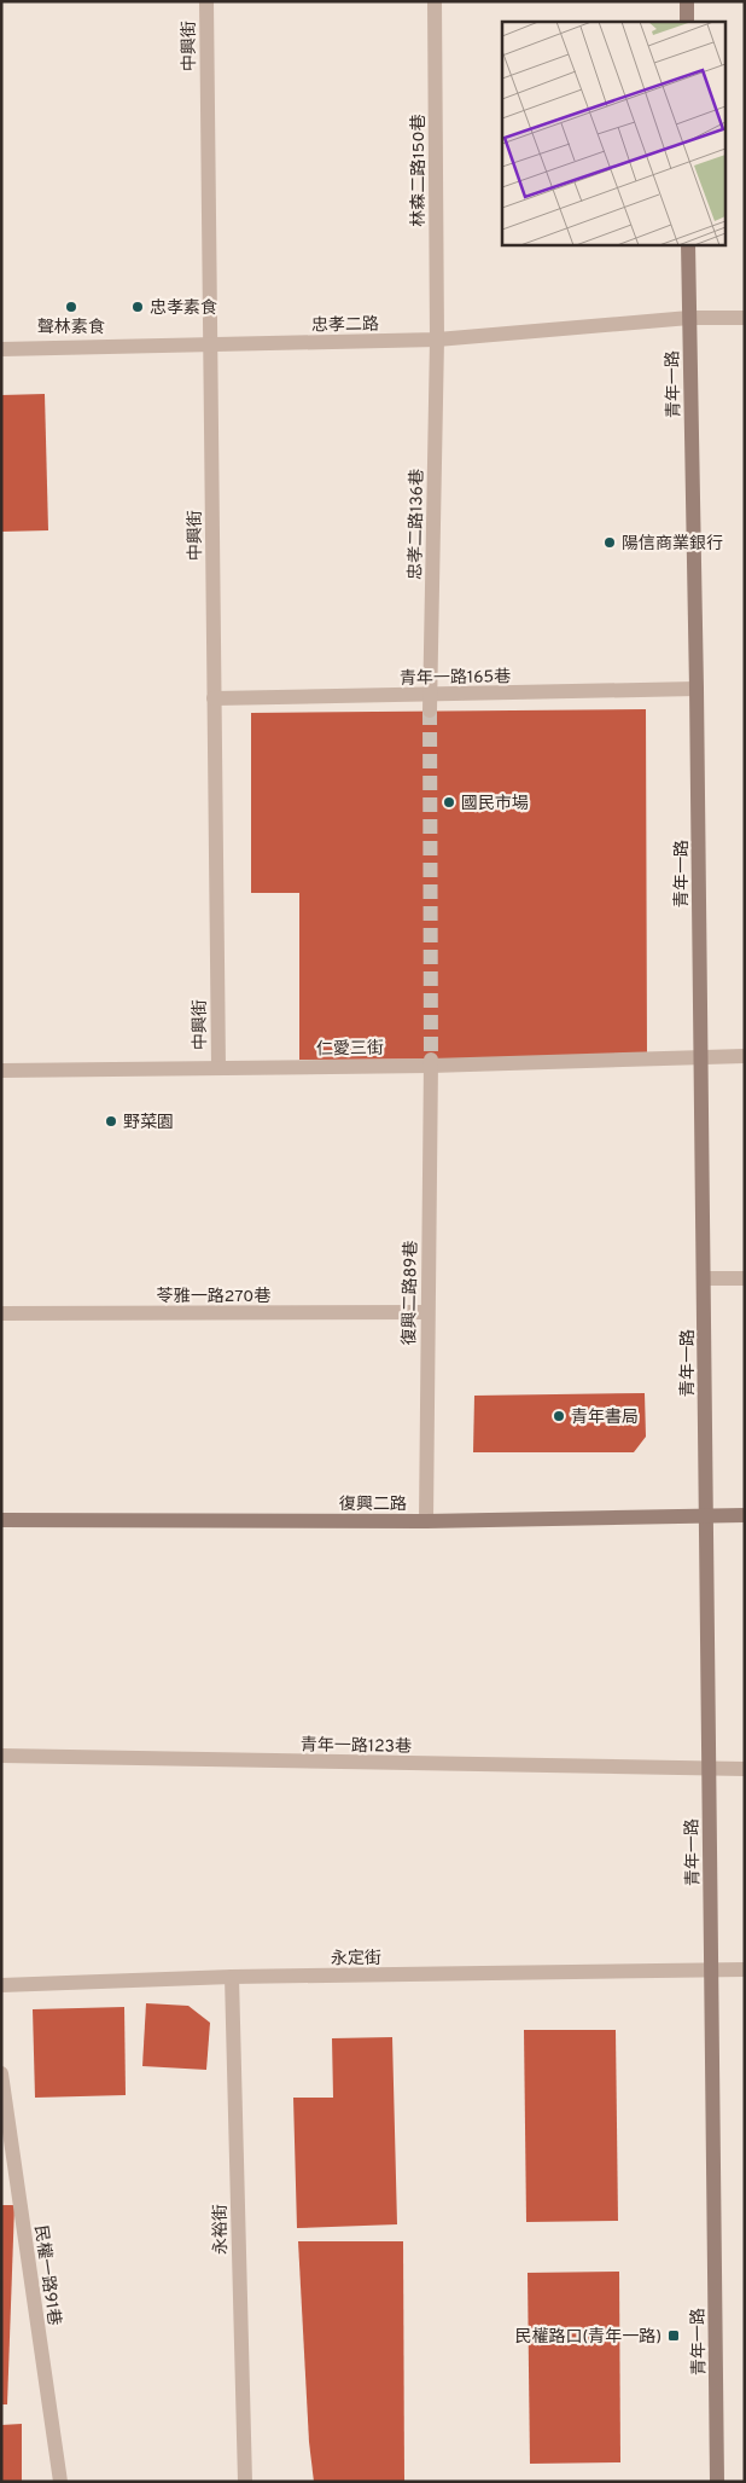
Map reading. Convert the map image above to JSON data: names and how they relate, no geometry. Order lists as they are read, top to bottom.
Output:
{
  "streets": {
    "street": [
      "中興街",
      "林森二路150巷",
      "忠孝二路",
      "青年一路",
      "忠孝二路136巷",
      "青年一路165巷",
      "仁愛三街",
      "復興二路89巷",
      "苓雅一路270巷",
      "復興二路",
      "青年一路123巷",
      "永定街",
      "永裕街",
      "民權一路91巷"
    ]
  },
  "crossings": [
    ["中興街", "忠孝二路"],
    ["中興街", "青年一路165巷"],
    ["中興街", "仁愛三街"],
    ["林森二路150巷", "忠孝二路"],
    ["林森二路150巷", "忠孝二路136巷"],
    ["忠孝二路", "青年一路"],
    ["忠孝二路", "忠孝二路136巷"],
    ["青年一路", "青年一路165巷"],
    ["青年一路", "仁愛三街"],
    ["青年一路", "復興二路"],
    ["青年一路", "青年一路123巷"],
    ["青年一路", "永定街"],
    ["忠孝二路136巷", "青年一路165巷"],
    ["仁愛三街", "復興二路89巷"],
    ["復興二路89巷", "苓雅一路270巷"],
    ["復興二路89巷", "復興二路"],
    ["永定街", "永裕街"]
  ],
  "places": {
    "other": [
      "聲林素食",
      "忠孝素食",
      "陽信商業銀行",
      "國民市場",
      "野菜園",
      "青年書局"
    ],
    "transit": ["民權路口(青年一路)"]
  }
}
